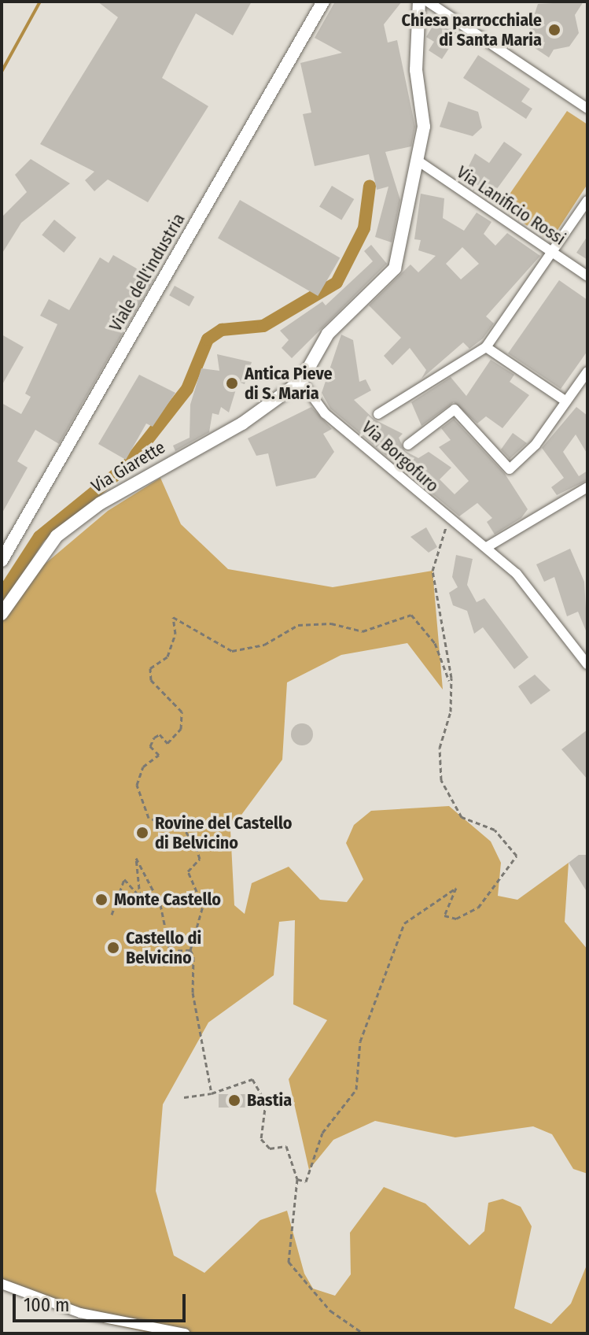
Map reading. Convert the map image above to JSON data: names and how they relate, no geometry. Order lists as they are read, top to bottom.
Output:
{
  "streets": {
    "street": [
      "Via Lanificio Rossi",
      "Viale dell'industria",
      "Via Borgofuro",
      "Via Giarette"
    ]
  },
  "crossings": [
    ["Via Borgofuro", "Via Giarette"]
  ],
  "places": [
    "Chiesa parrocchiale di Santa Maria",
    "Antica Pieve di S. Maria",
    "Rovine del Castello di Belvicino",
    "Monte Castello",
    "Castello di Belvicino",
    "Bastia"
  ],
  "scale_bar": "100 m"
}
